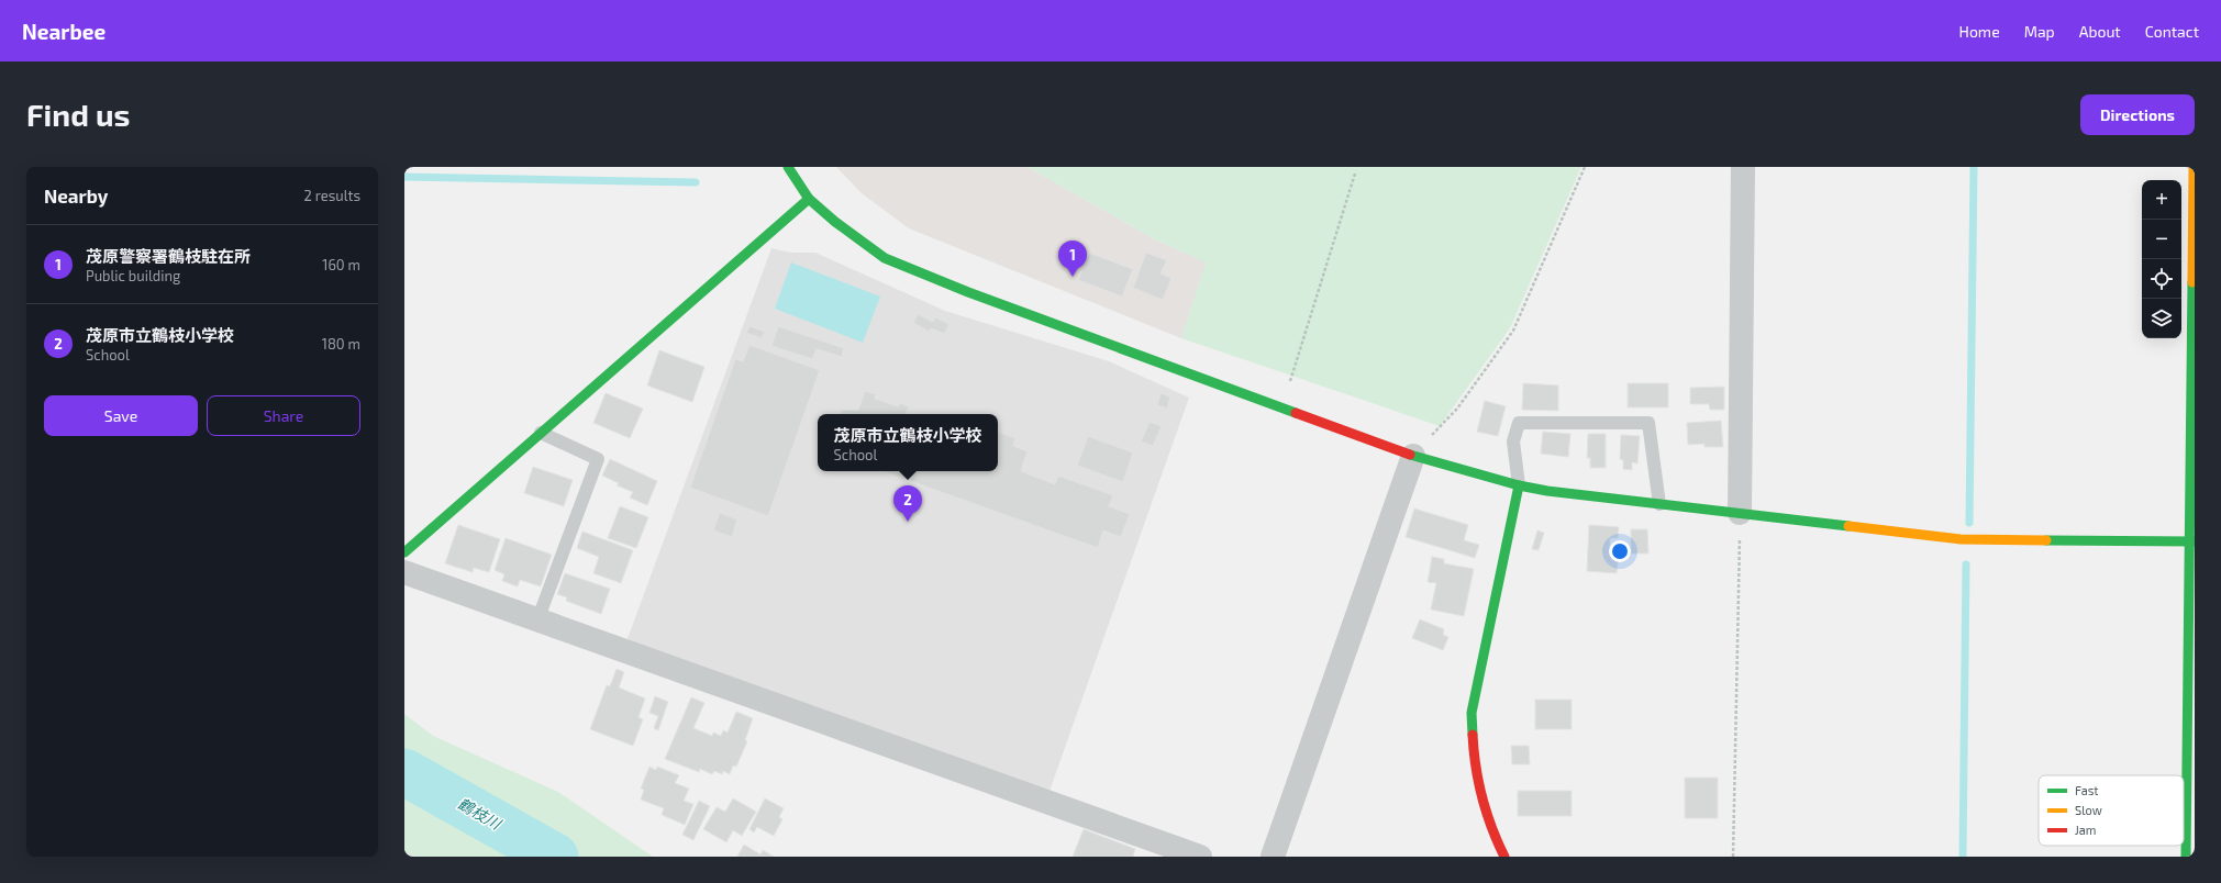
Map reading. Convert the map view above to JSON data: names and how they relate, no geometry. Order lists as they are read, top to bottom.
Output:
{
  "water": ["鶴枝川"],
  "legend": ["Fast", "Slow", "Jam"],
  "page": {
    "header": "Nearbee",
    "nav": [
      "Home",
      "Map",
      "About",
      "Contact"
    ],
    "buttons": [
      "Directions",
      ["Save", "Share"]
    ],
    "title": "Find us",
    "heading": ["Nearby", "2 results"],
    "map_buttons": ["+", "−"],
    "list": [
      {
        "mark": "1",
        "name": "茂原警察署鶴枝駐在所",
        "note": "Public building",
        "value": "160 m"
      },
      {
        "mark": "2",
        "name": "茂原市立鶴枝小学校",
        "note": "School",
        "value": "180 m"
      }
    ],
    "pins": ["1", "2"],
    "popup": ["茂原市立鶴枝小学校", "School"]
  }
}
